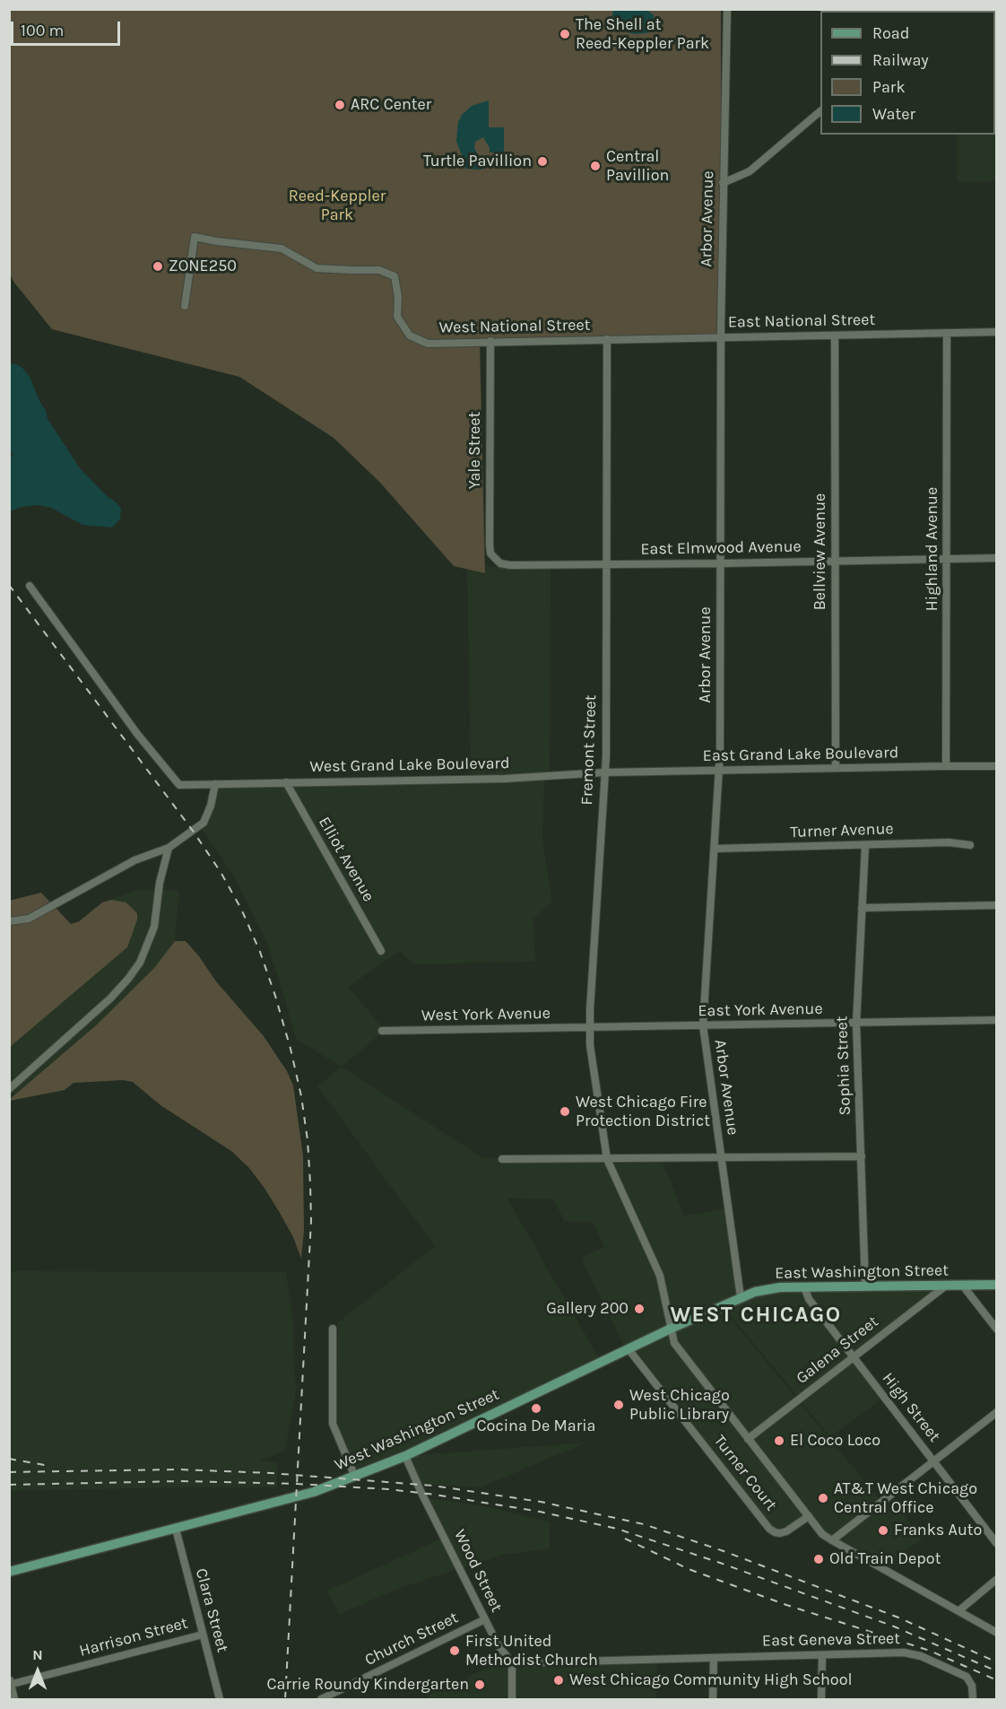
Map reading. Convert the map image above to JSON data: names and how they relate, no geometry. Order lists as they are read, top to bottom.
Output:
{
  "streets": {
    "main road": ["East Washington Street", "West Washington Street"],
    "street": [
      "Arbor Avenue",
      "East National Street",
      "West National Street",
      "Yale Street",
      "East Elmwood Avenue",
      "Highland Avenue",
      "Bellview Avenue",
      "Fremont Street",
      "East Grand Lake Boulevard",
      "West Grand Lake Boulevard",
      "Turner Avenue",
      "Elliot Avenue",
      "East York Avenue",
      "West York Avenue",
      "Sophia Street",
      "Galena Street",
      "High Street",
      "Turner Court",
      "Wood Street",
      "Clara Street",
      "Harrison Street",
      "Church Street",
      "East Geneva Street"
    ]
  },
  "crossings": [
    ["Arbor Avenue", "East National Street"],
    ["Arbor Avenue", "East Elmwood Avenue"],
    ["Arbor Avenue", "East Grand Lake Boulevard"],
    ["Arbor Avenue", "Turner Avenue"],
    ["Arbor Avenue", "East York Avenue"],
    ["Arbor Avenue", "East Washington Street"],
    ["East National Street", "West National Street"],
    ["East National Street", "Highland Avenue"],
    ["East National Street", "Bellview Avenue"],
    ["East National Street", "Fremont Street"],
    ["West National Street", "Yale Street"],
    ["West National Street", "Fremont Street"],
    ["Yale Street", "East Elmwood Avenue"],
    ["East Elmwood Avenue", "Highland Avenue"],
    ["East Elmwood Avenue", "Bellview Avenue"],
    ["East Elmwood Avenue", "Fremont Street"],
    ["Highland Avenue", "East Grand Lake Boulevard"],
    ["Bellview Avenue", "East Grand Lake Boulevard"],
    ["Fremont Street", "East Grand Lake Boulevard"],
    ["Fremont Street", "West Grand Lake Boulevard"],
    ["Fremont Street", "East York Avenue"],
    ["Fremont Street", "West York Avenue"],
    ["Fremont Street", "East Washington Street"],
    ["Fremont Street", "Galena Street"],
    ["Fremont Street", "West Washington Street"],
    ["Fremont Street", "Turner Court"],
    ["East Grand Lake Boulevard", "West Grand Lake Boulevard"],
    ["West Grand Lake Boulevard", "Elliot Avenue"],
    ["Turner Avenue", "Sophia Street"],
    ["East York Avenue", "West York Avenue"],
    ["East York Avenue", "Sophia Street"],
    ["Sophia Street", "East Washington Street"],
    ["East Washington Street", "Galena Street"],
    ["East Washington Street", "High Street"],
    ["East Washington Street", "West Washington Street"],
    ["Galena Street", "High Street"],
    ["West Washington Street", "Turner Court"],
    ["West Washington Street", "Wood Street"],
    ["West Washington Street", "Clara Street"],
    ["Wood Street", "Church Street"],
    ["Wood Street", "East Geneva Street"],
    ["Clara Street", "Harrison Street"]
  ],
  "districts": ["WEST CHICAGO"],
  "parks": ["Reed-Keppler Park"],
  "places": [
    "The Shell at Reed-Keppler Park",
    "ARC Center",
    "Turtle Pavillion",
    "Central Pavillion",
    "ZONE250",
    "West Chicago Fire Protection District",
    "Gallery 200",
    "West Chicago Public Library",
    "Cocina De Maria",
    "El Coco Loco",
    "AT&T West Chicago Central Office",
    "Franks Auto",
    "Old Train Depot",
    "First United Methodist Church",
    "West Chicago Community High School",
    "Carrie Roundy Kindergarten"
  ],
  "legend": [
    "Road",
    "Railway",
    "Park",
    "Water"
  ],
  "scale_bar": "100 m",
  "north": "top"
}
